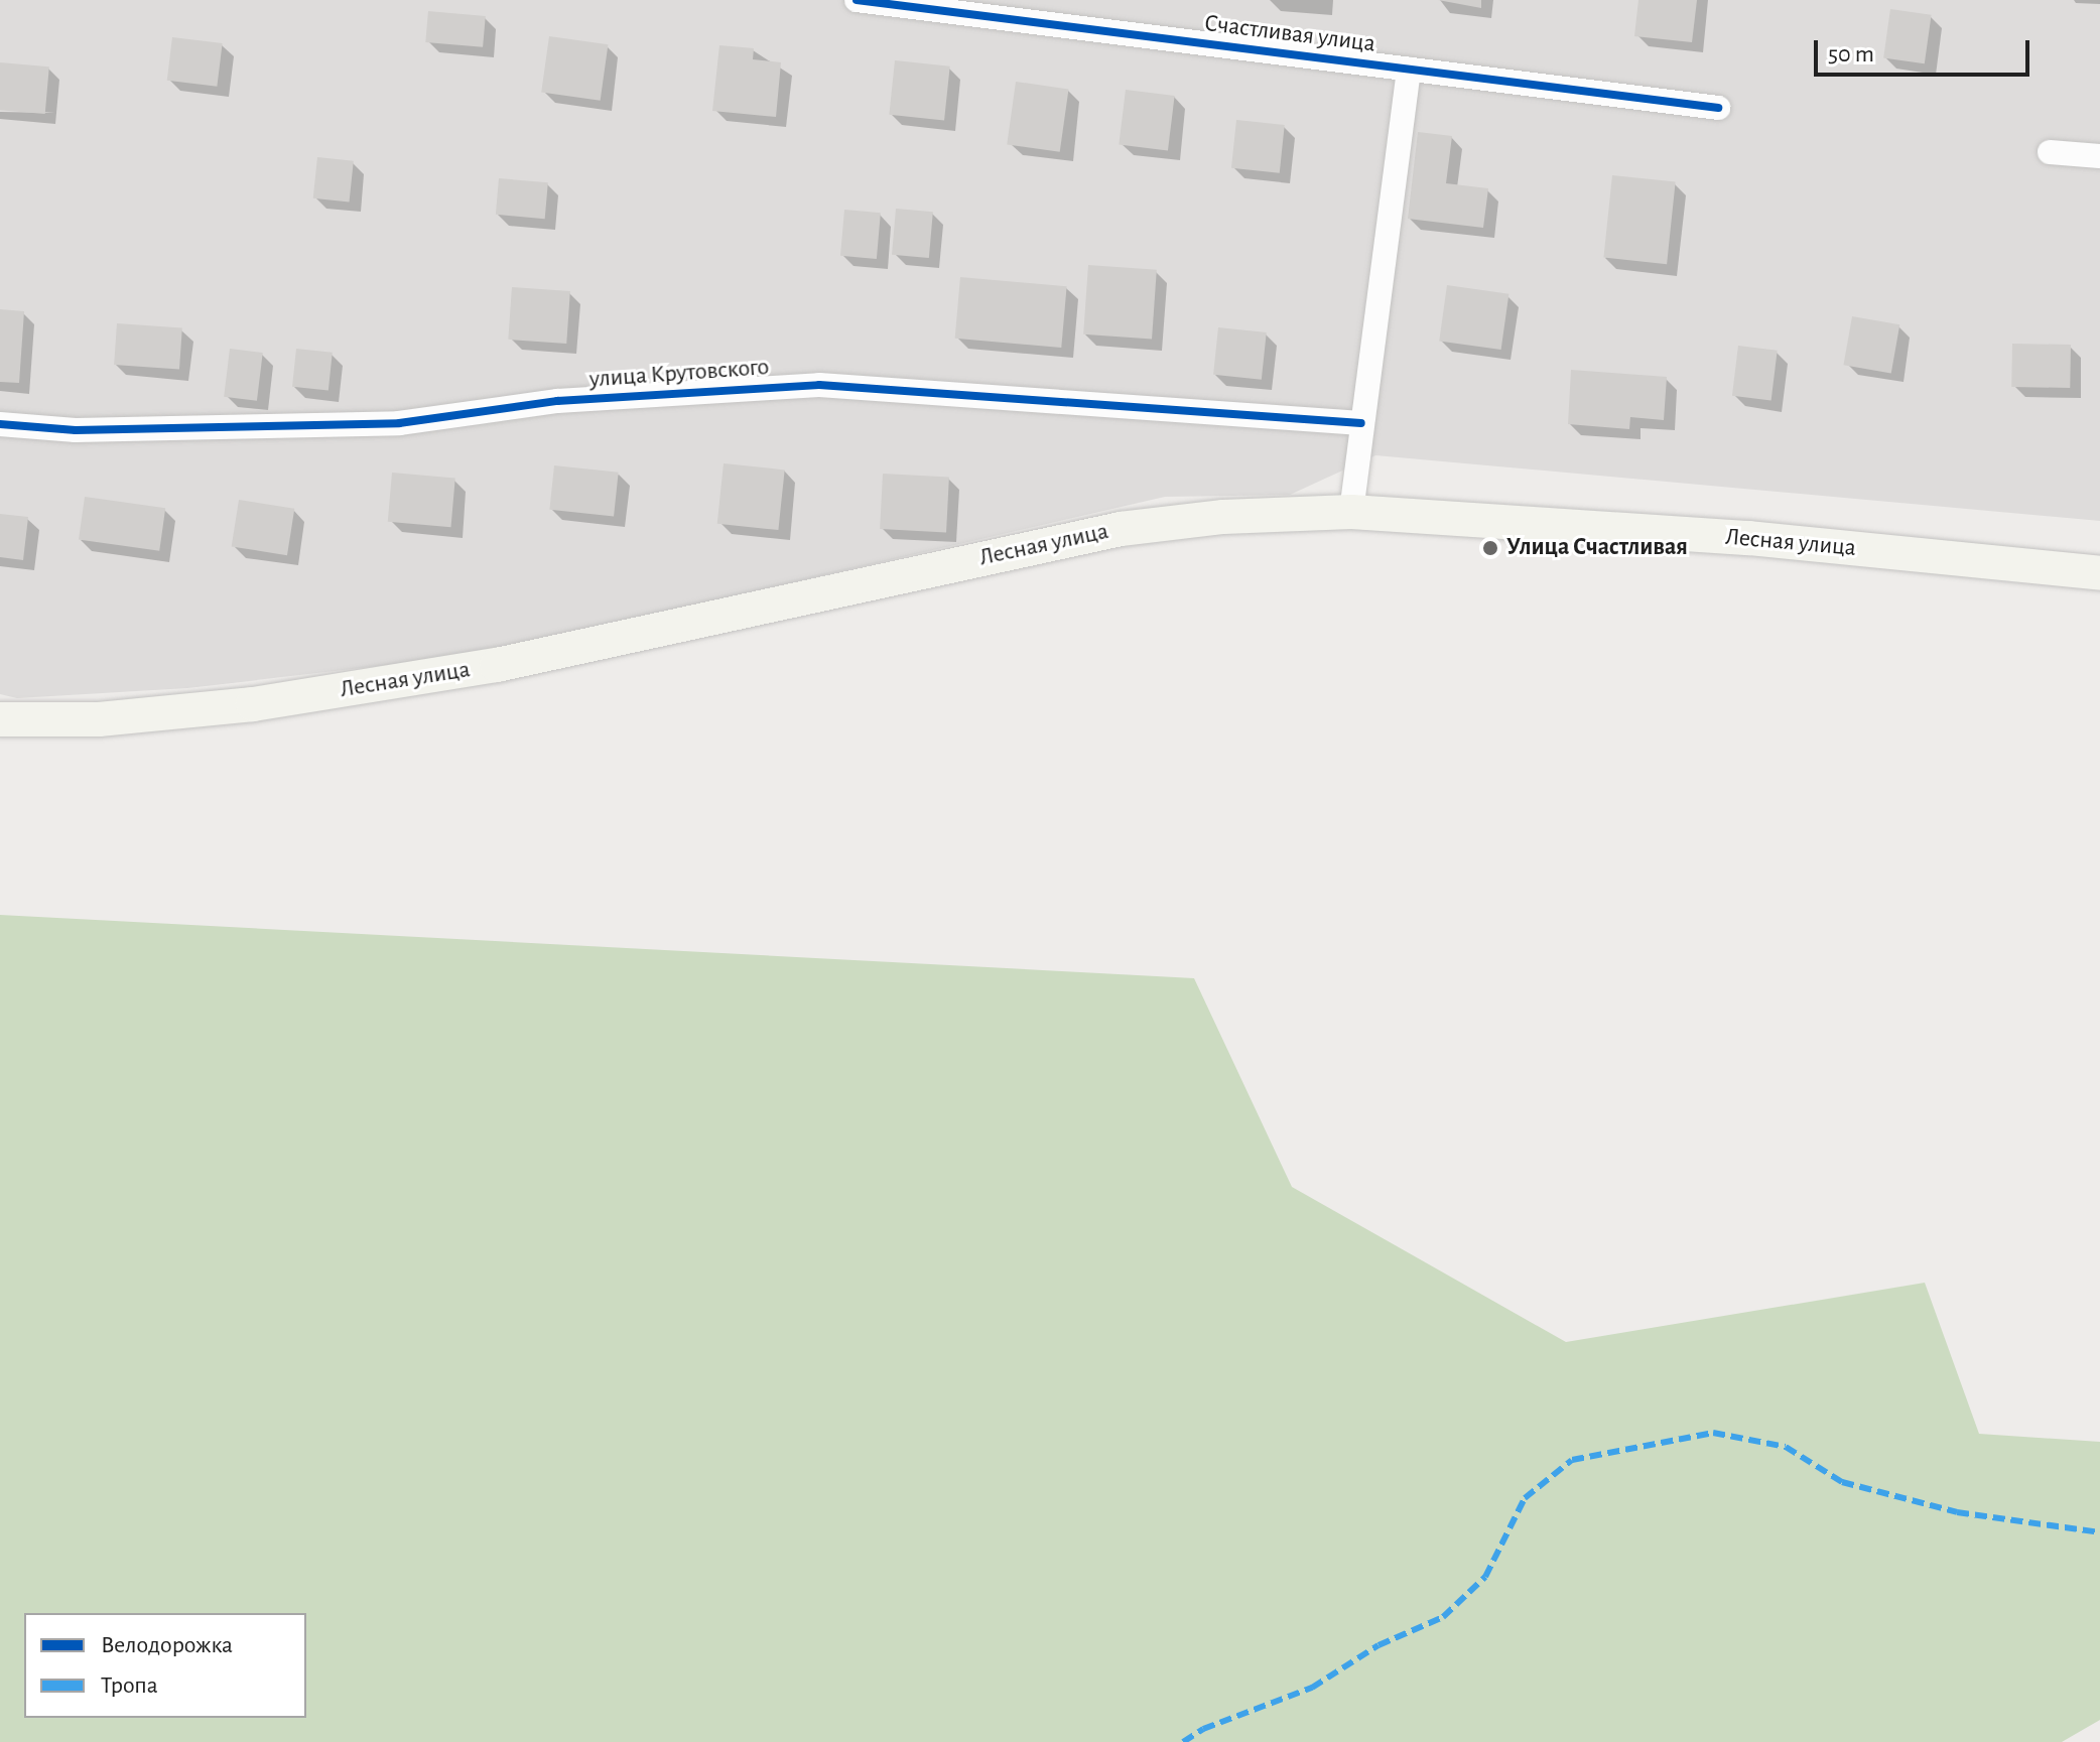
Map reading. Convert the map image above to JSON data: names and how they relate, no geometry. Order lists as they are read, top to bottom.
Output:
{
  "streets": {
    "main road": ["Лесная улица"],
    "street": ["Счастливая улица", "улица Крутовского"]
  },
  "places": ["Улица Счастливая"],
  "legend": ["Велодорожка", "Тропа"],
  "scale_bar": "50 m"
}
